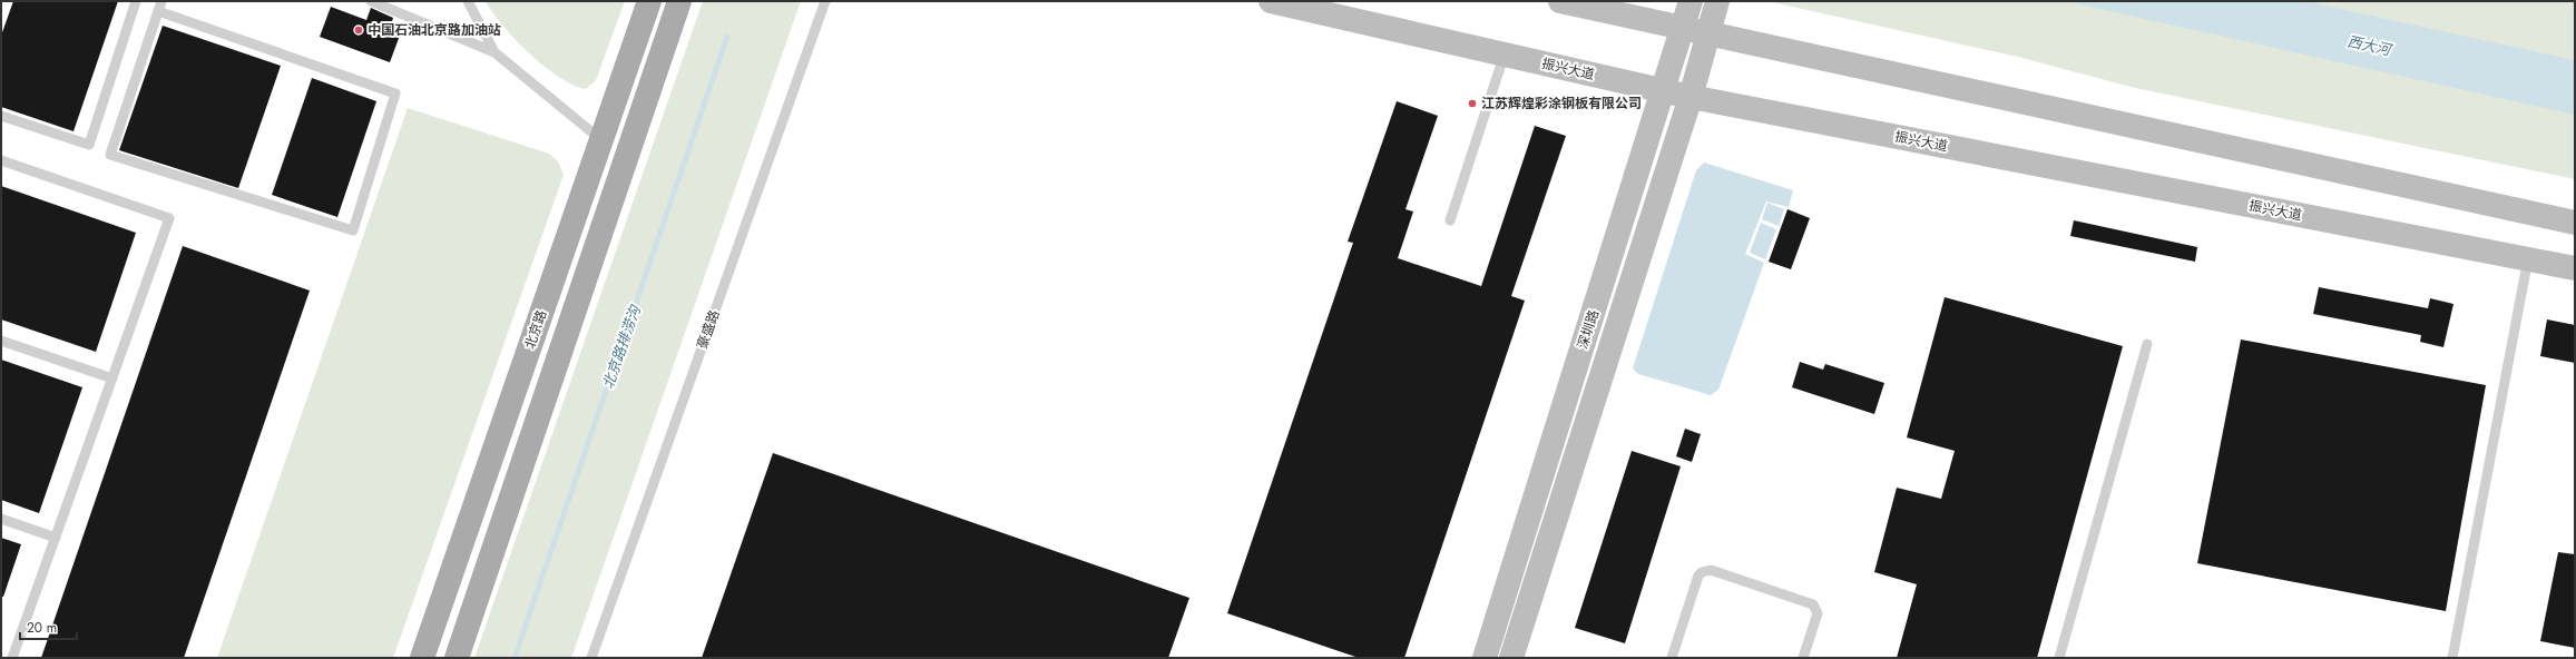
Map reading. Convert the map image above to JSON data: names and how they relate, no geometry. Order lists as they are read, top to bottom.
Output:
{
  "streets": {
    "main road": ["振兴大道", "北京路", "深圳路"],
    "lane": ["豪盛路"]
  },
  "crossings": [
    ["振兴大道", "深圳路"]
  ],
  "water": ["西大河", "北京路排涝沟"],
  "places": ["中国石油北京路加油站", "江苏辉煌彩涂钢板有限公司"],
  "scale_bar": "20 m"
}
